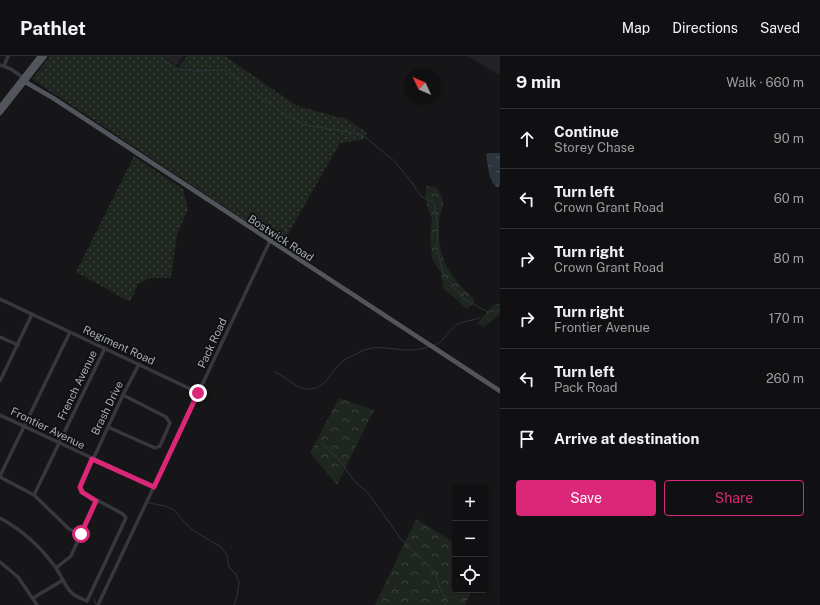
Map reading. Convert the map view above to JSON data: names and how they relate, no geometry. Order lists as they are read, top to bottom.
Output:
{
  "streets": {
    "main road": ["Bostwick Road"],
    "street": [
      "Pack Road",
      "Regiment Road",
      "French Avenue",
      "Brash Drive",
      "Frontier Avenue"
    ]
  },
  "crossings": [
    ["Bostwick Road", "Pack Road"],
    ["Pack Road", "Regiment Road"],
    ["Pack Road", "Frontier Avenue"],
    ["Regiment Road", "French Avenue"],
    ["Regiment Road", "Brash Drive"],
    ["French Avenue", "Frontier Avenue"],
    ["Brash Drive", "Frontier Avenue"]
  ],
  "north": "top left",
  "page": {
    "header": "Pathlet",
    "nav": ["Map", "Directions", "Saved"],
    "heading": ["9 min", "Walk · 660 m"],
    "list": [
      ["Continue", "Storey Chase", "90 m"],
      ["Turn left", "Crown Grant Road", "60 m"],
      ["Turn right", "Crown Grant Road", "80 m"],
      ["Turn right", "Frontier Avenue", "170 m"],
      ["Turn left", "Pack Road", "260 m"],
      "Arrive at destination"
    ],
    "buttons": ["Save", "Share"],
    "map_buttons": ["+", "−"]
  }
}
